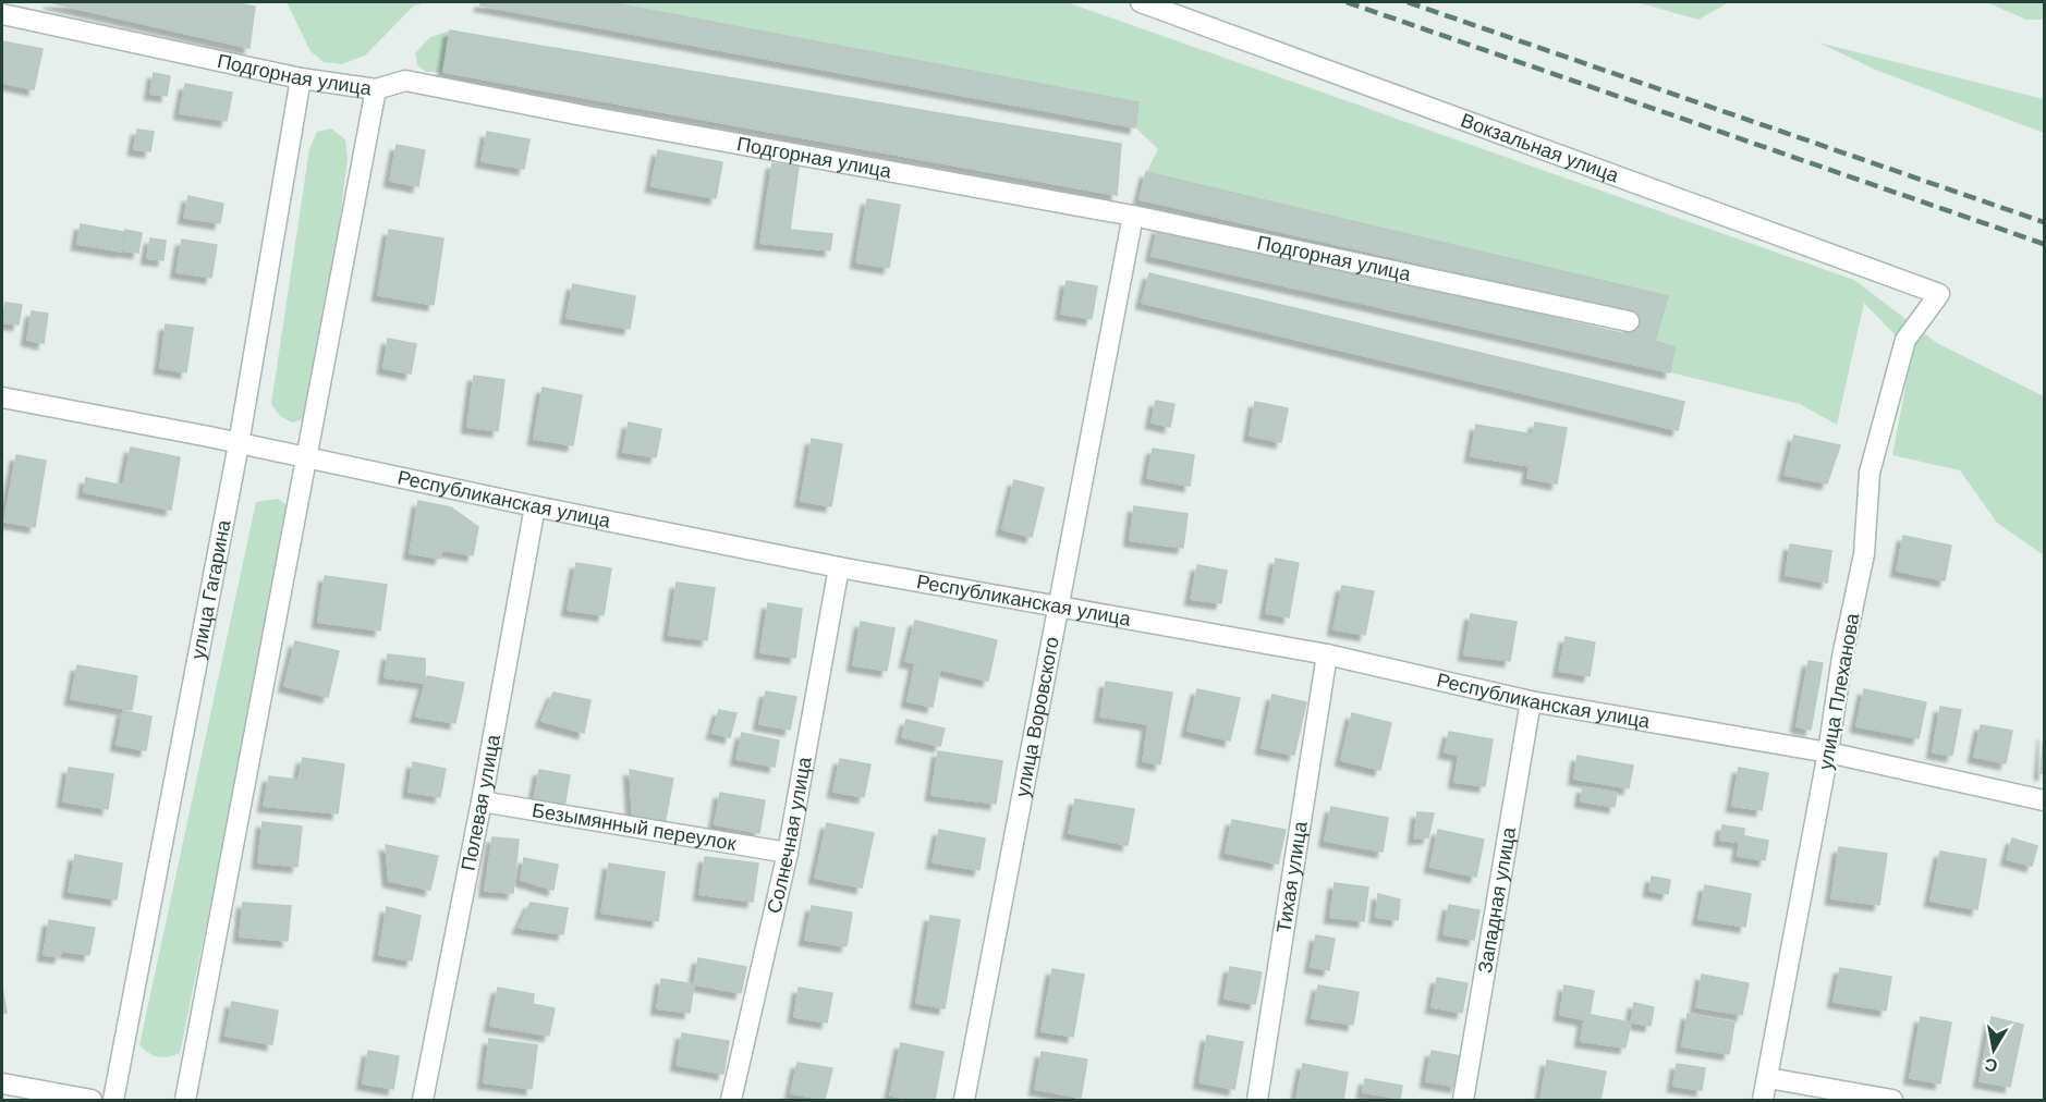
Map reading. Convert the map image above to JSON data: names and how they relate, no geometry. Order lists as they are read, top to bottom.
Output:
{
  "streets": {
    "street": [
      "Подгорная улица",
      "Вокзальная улица",
      "Республиканская улица",
      "улица Гагарина",
      "улица Плеханова",
      "улица Воровского",
      "Полевая улица",
      "Безымянный переулок",
      "Солнечная улица",
      "Тихая улица",
      "Западная улица"
    ]
  },
  "crossings": [
    ["Подгорная улица", "улица Гагарина"],
    ["Подгорная улица", "улица Воровского"],
    ["Вокзальная улица", "улица Плеханова"],
    ["Республиканская улица", "улица Гагарина"],
    ["Республиканская улица", "улица Плеханова"],
    ["Республиканская улица", "улица Воровского"],
    ["Республиканская улица", "Полевая улица"],
    ["Республиканская улица", "Солнечная улица"],
    ["Республиканская улица", "Тихая улица"],
    ["Республиканская улица", "Западная улица"],
    ["Полевая улица", "Безымянный переулок"],
    ["Безымянный переулок", "Солнечная улица"]
  ],
  "north": "bottom"
}
